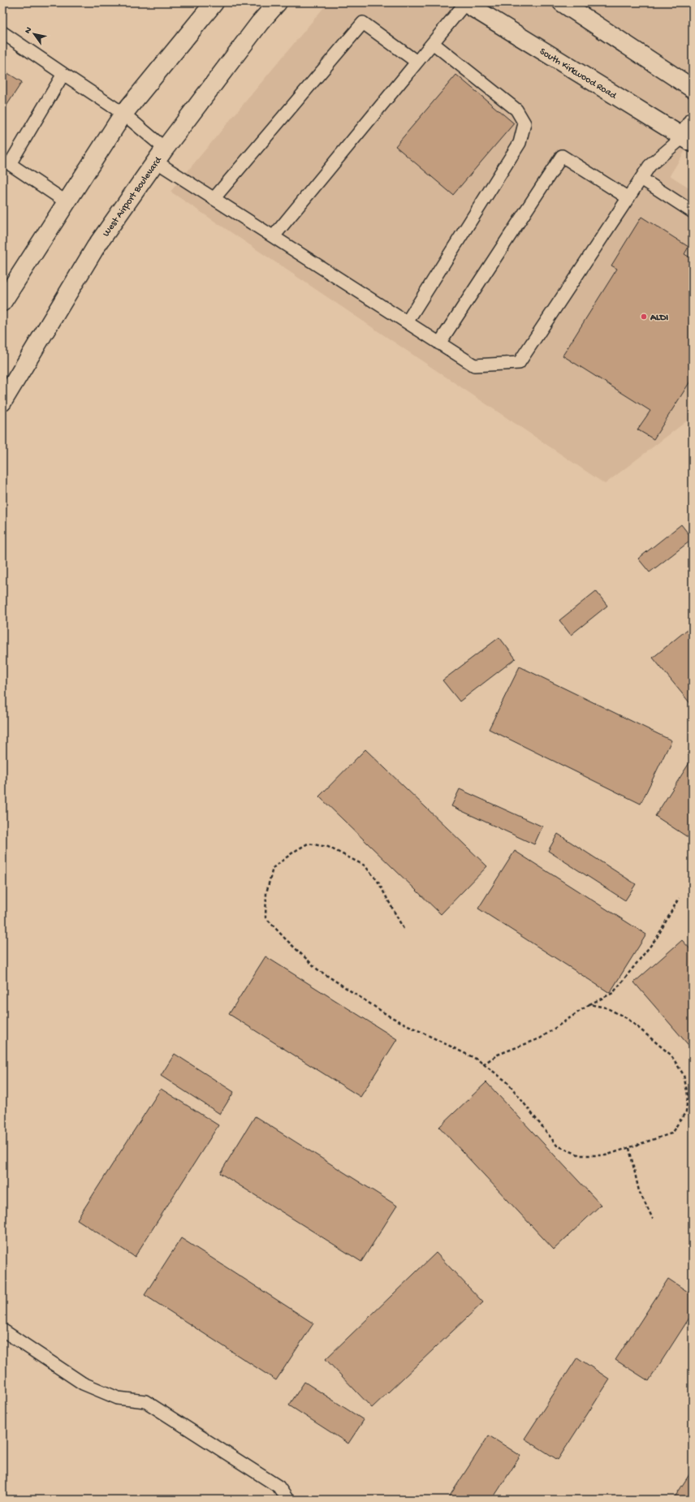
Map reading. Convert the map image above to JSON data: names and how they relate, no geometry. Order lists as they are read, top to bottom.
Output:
{
  "streets": {
    "main road": ["South Kirkwood Road", "West Airport Boulevard"]
  },
  "places": ["ALDI"],
  "north": "top left"
}
